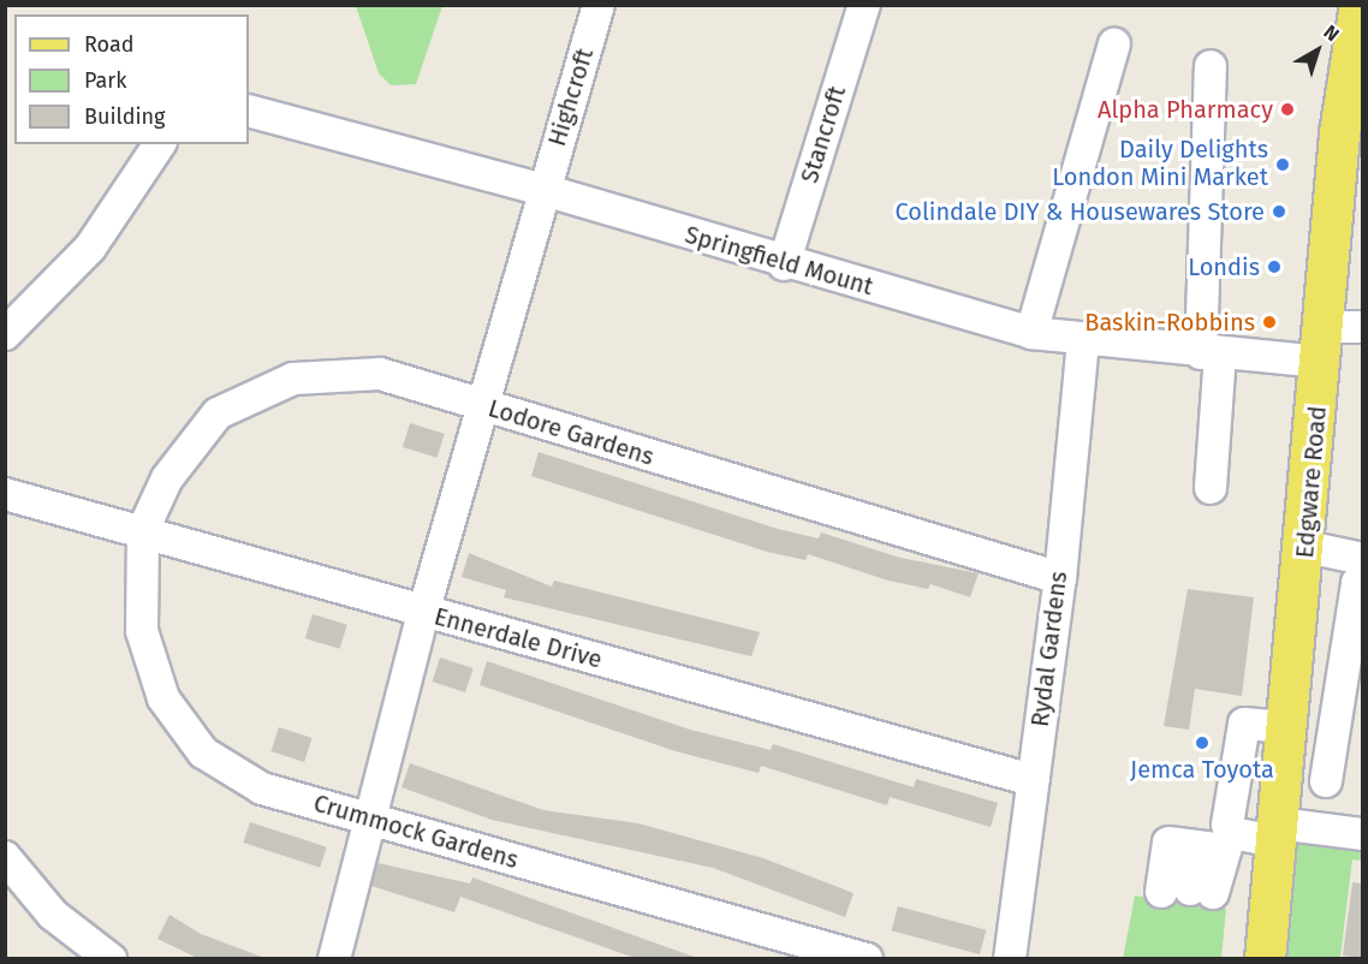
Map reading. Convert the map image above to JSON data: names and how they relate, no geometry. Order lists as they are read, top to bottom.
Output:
{
  "streets": {
    "main road": ["Edgware Road"],
    "street": [
      "Highcroft",
      "Stancroft",
      "Springfield Mount",
      "Lodore Gardens",
      "Ennerdale Drive",
      "Rydal Gardens",
      "Crummock Gardens"
    ]
  },
  "crossings": [
    ["Highcroft", "Springfield Mount"],
    ["Highcroft", "Lodore Gardens"],
    ["Highcroft", "Ennerdale Drive"],
    ["Highcroft", "Crummock Gardens"],
    ["Stancroft", "Springfield Mount"],
    ["Springfield Mount", "Edgware Road"],
    ["Springfield Mount", "Rydal Gardens"],
    ["Lodore Gardens", "Ennerdale Drive"],
    ["Lodore Gardens", "Rydal Gardens"],
    ["Lodore Gardens", "Crummock Gardens"],
    ["Ennerdale Drive", "Rydal Gardens"],
    ["Ennerdale Drive", "Crummock Gardens"]
  ],
  "places": [
    "Alpha Pharmacy",
    "Daily Delights London Mini Market",
    "Colindale DIY & Housewares Store",
    "Londis",
    "Baskin-Robbins",
    "Jemca Toyota"
  ],
  "legend": ["Road", "Park", "Building"],
  "north": "top right"
}
